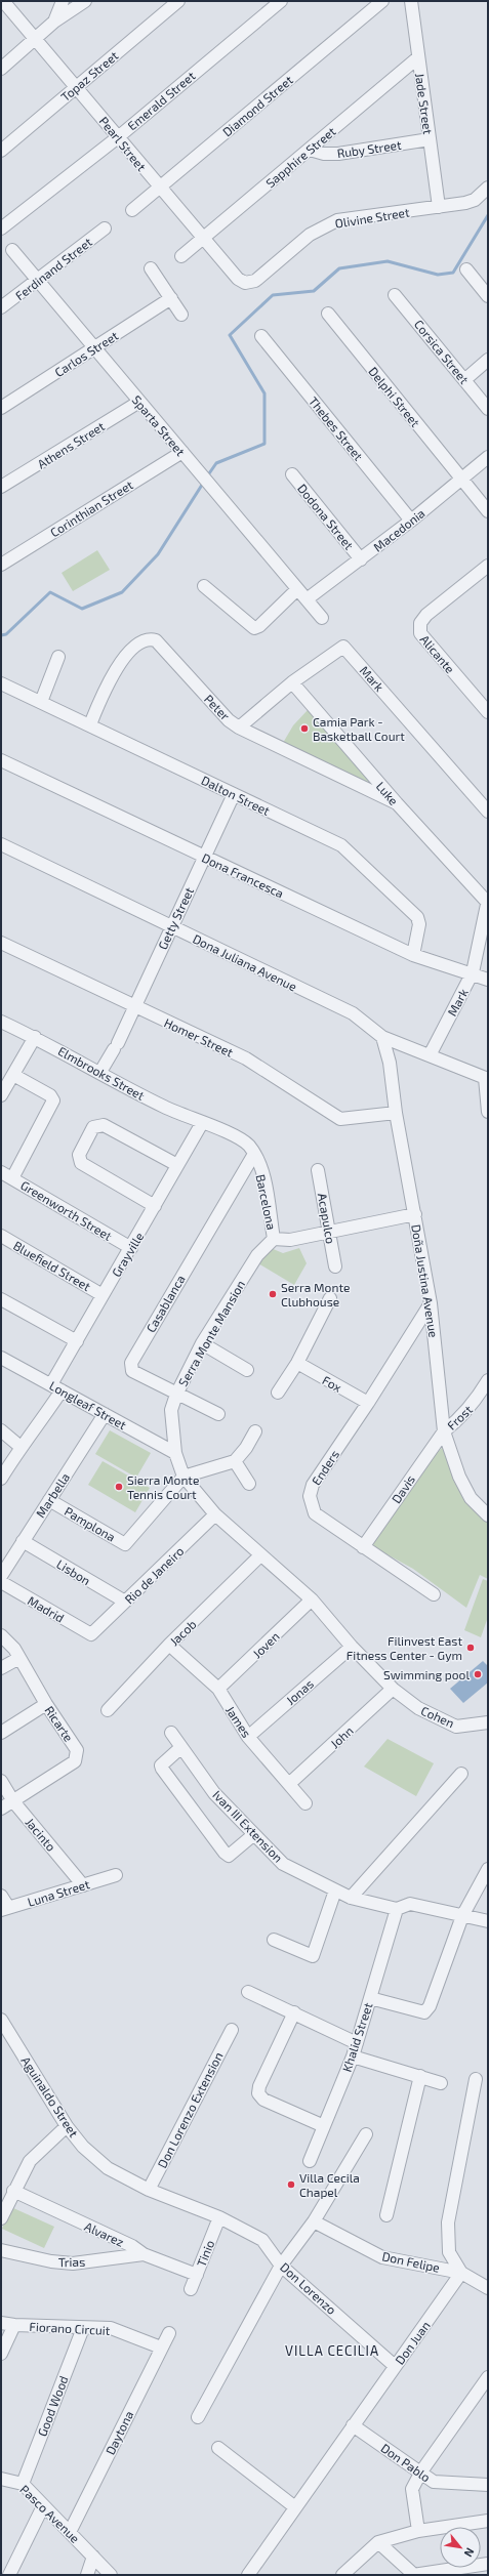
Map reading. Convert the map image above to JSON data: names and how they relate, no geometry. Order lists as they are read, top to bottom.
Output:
{
  "streets": {
    "street": [
      "Topaz Street",
      "Emerald Street",
      "Jade Street",
      "Diamond Street",
      "Pearl Street",
      "Ruby Street",
      "Sapphire Street",
      "Olivine Street",
      "Ferdinand Street",
      "Corsica Street",
      "Carlos Street",
      "Delphi Street",
      "Sparta Street",
      "Thebes Street",
      "Athens Street",
      "Corinthian Street",
      "Dodona Street",
      "Macedonia",
      "Alicante",
      "Mark",
      "Peter",
      "Luke",
      "Dalton Street",
      "Dona Francesca",
      "Getty Street",
      "Dona Juliana Avenue",
      "Homer Street",
      "Elmbrooks Street",
      "Barcelona",
      "Greenworth Street",
      "Acapulco",
      "Grayville",
      "Bluefield Street",
      "Doña Justina Avenue",
      "Casablanca",
      "Serra Monte Mansion",
      "Fox",
      "Longleaf Street",
      "Frost",
      "Enders",
      "Davis",
      "Marbella",
      "Pamplona",
      "Lisbon",
      "Rio de Janeiro",
      "Madrid",
      "Jacob",
      "Joven",
      "Jonas",
      "Cohen",
      "James",
      "Ricarte",
      "John",
      "Ivan III Extension",
      "Jacinto",
      "Luna Street",
      "Khalid Street",
      "Aguinaldo Street",
      "Don Lorenzo Extension",
      "Alvarez",
      "Tinio",
      "Trias",
      "Don Felipe",
      "Don Lorenzo",
      "Fiorano Circuit",
      "Don Juan",
      "Good Wood",
      "Daytona",
      "Don Pablo",
      "Pasco Avenue"
    ]
  },
  "crossings": [
    ["Topaz Street", "Pearl Street"],
    ["Emerald Street", "Pearl Street"],
    ["Jade Street", "Ruby Street"],
    ["Jade Street", "Sapphire Street"],
    ["Jade Street", "Olivine Street"],
    ["Diamond Street", "Pearl Street"],
    ["Pearl Street", "Sapphire Street"],
    ["Pearl Street", "Olivine Street"],
    ["Ruby Street", "Sapphire Street"],
    ["Ferdinand Street", "Sparta Street"],
    ["Carlos Street", "Sparta Street"],
    ["Delphi Street", "Macedonia"],
    ["Sparta Street", "Athens Street"],
    ["Sparta Street", "Corinthian Street"],
    ["Sparta Street", "Macedonia"],
    ["Thebes Street", "Macedonia"],
    ["Dodona Street", "Macedonia"],
    ["Mark", "Peter"],
    ["Mark", "Luke"],
    ["Mark", "Dona Francesca"],
    ["Mark", "Dona Juliana Avenue"],
    ["Peter", "Luke"],
    ["Peter", "Dalton Street"],
    ["Dalton Street", "Dona Francesca"],
    ["Dalton Street", "Getty Street"],
    ["Dona Francesca", "Getty Street"],
    ["Getty Street", "Dona Juliana Avenue"],
    ["Getty Street", "Homer Street"],
    ["Getty Street", "Elmbrooks Street"],
    ["Dona Juliana Avenue", "Doña Justina Avenue"],
    ["Homer Street", "Doña Justina Avenue"],
    ["Elmbrooks Street", "Barcelona"],
    ["Elmbrooks Street", "Grayville"],
    ["Barcelona", "Grayville"],
    ["Barcelona", "Casablanca"],
    ["Barcelona", "Serra Monte Mansion"],
    ["Greenworth Street", "Grayville"],
    ["Grayville", "Bluefield Street"],
    ["Grayville", "Longleaf Street"],
    ["Doña Justina Avenue", "Frost"],
    ["Doña Justina Avenue", "Enders"],
    ["Doña Justina Avenue", "Davis"],
    ["Casablanca", "Serra Monte Mansion"],
    ["Serra Monte Mansion", "Longleaf Street"],
    ["Serra Monte Mansion", "Pamplona"],
    ["Serra Monte Mansion", "Rio de Janeiro"],
    ["Serra Monte Mansion", "Jacob"],
    ["Serra Monte Mansion", "Joven"],
    ["Serra Monte Mansion", "Jonas"],
    ["Serra Monte Mansion", "Cohen"],
    ["Serra Monte Mansion", "John"],
    ["Fox", "Enders"],
    ["Longleaf Street", "Marbella"],
    ["Frost", "Davis"],
    ["Enders", "Davis"],
    ["Marbella", "Pamplona"],
    ["Marbella", "Lisbon"],
    ["Lisbon", "Rio de Janeiro"],
    ["Rio de Janeiro", "Madrid"],
    ["Jacob", "James"],
    ["Joven", "James"],
    ["Jonas", "James"],
    ["Cohen", "John"],
    ["James", "John"],
    ["Ricarte", "Jacinto"],
    ["Ivan III Extension", "Khalid Street"],
    ["Jacinto", "Luna Street"],
    ["Aguinaldo Street", "Don Lorenzo Extension"],
    ["Aguinaldo Street", "Tinio"],
    ["Aguinaldo Street", "Don Lorenzo"],
    ["Alvarez", "Tinio"],
    ["Alvarez", "Trias"],
    ["Tinio", "Don Lorenzo"],
    ["Don Felipe", "Don Juan"],
    ["Don Lorenzo", "Don Juan"],
    ["Fiorano Circuit", "Good Wood"],
    ["Fiorano Circuit", "Daytona"],
    ["Don Juan", "Don Pablo"],
    ["Good Wood", "Pasco Avenue"],
    ["Daytona", "Pasco Avenue"]
  ],
  "districts": ["VILLA CECILIA"],
  "places": [
    "Camia Park - Basketball Court",
    "Serra Monte Clubhouse",
    "Sierra Monte Tennis Court",
    "Filinvest East Fitness Center - Gym",
    "Swimming pool",
    "Villa Cecila Chapel"
  ],
  "north": "bottom right"
}
